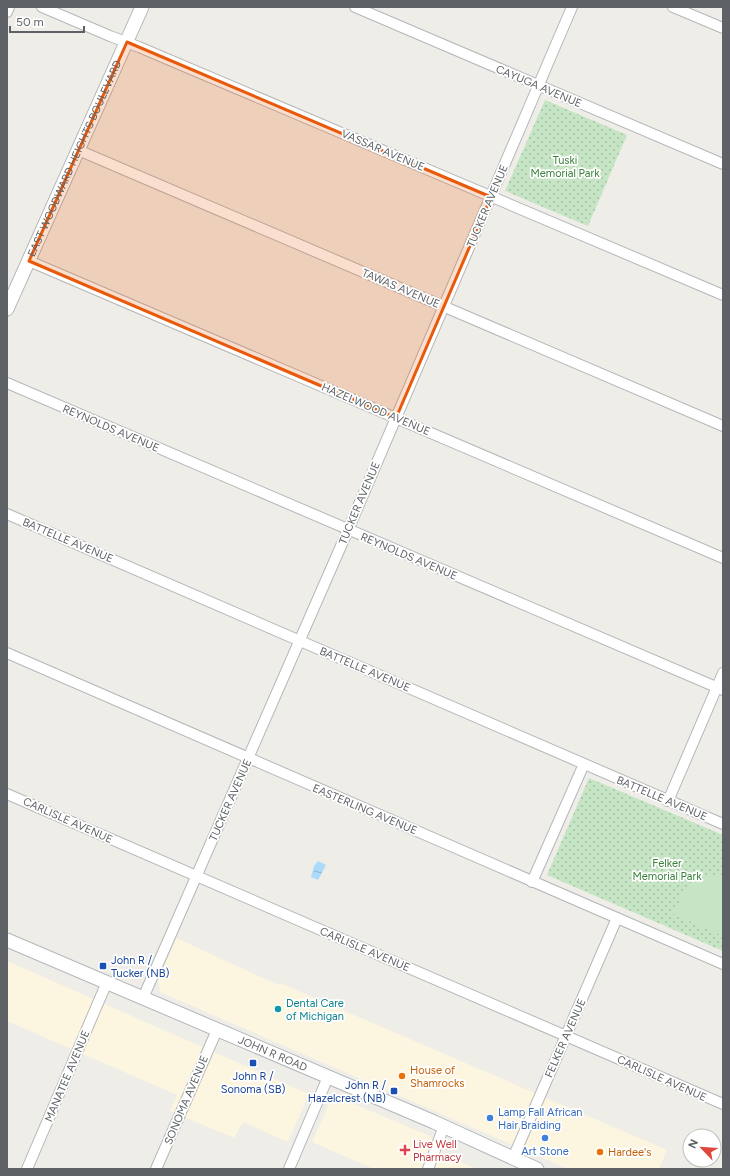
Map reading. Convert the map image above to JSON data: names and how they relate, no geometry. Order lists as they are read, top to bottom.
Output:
{
  "streets": {
    "main road": ["EAST WOODWARD HEIGHTS BOULEVARD", "JOHN R ROAD"],
    "street": [
      "CAYUGA AVENUE",
      "VASSAR AVENUE",
      "TUCKER AVENUE",
      "TAWAS AVENUE",
      "HAZELWOOD AVENUE",
      "REYNOLDS AVENUE",
      "BATTELLE AVENUE",
      "EASTERLING AVENUE",
      "CARLISLE AVENUE",
      "FELKER AVENUE",
      "MANATEE AVENUE",
      "SONOMA AVENUE"
    ]
  },
  "crossings": [
    ["CAYUGA AVENUE", "TUCKER AVENUE"],
    ["VASSAR AVENUE", "EAST WOODWARD HEIGHTS BOULEVARD"],
    ["VASSAR AVENUE", "TUCKER AVENUE"],
    ["EAST WOODWARD HEIGHTS BOULEVARD", "TAWAS AVENUE"],
    ["EAST WOODWARD HEIGHTS BOULEVARD", "HAZELWOOD AVENUE"],
    ["TUCKER AVENUE", "TAWAS AVENUE"],
    ["TUCKER AVENUE", "HAZELWOOD AVENUE"],
    ["TUCKER AVENUE", "REYNOLDS AVENUE"],
    ["TUCKER AVENUE", "BATTELLE AVENUE"],
    ["TUCKER AVENUE", "EASTERLING AVENUE"],
    ["TUCKER AVENUE", "CARLISLE AVENUE"],
    ["TUCKER AVENUE", "JOHN R ROAD"],
    ["EASTERLING AVENUE", "FELKER AVENUE"],
    ["CARLISLE AVENUE", "FELKER AVENUE"],
    ["FELKER AVENUE", "JOHN R ROAD"],
    ["JOHN R ROAD", "MANATEE AVENUE"],
    ["JOHN R ROAD", "SONOMA AVENUE"]
  ],
  "parks": ["Tuski Memorial Park", "Felker Memorial Park"],
  "places": {
    "transit": ["John R / Tucker (NB)", "John R / Sonoma (SB)", "John R / Hazelcrest (NB)"],
    "other": [
      "Dental Care of Michigan",
      "House of Shamrocks",
      "Lamp Fall African Hair Braiding",
      "Art Stone",
      "Hardee's"
    ],
    "health": ["Live Well Pharmacy"]
  },
  "scale_bar": "50 m",
  "north": "top left"
}
